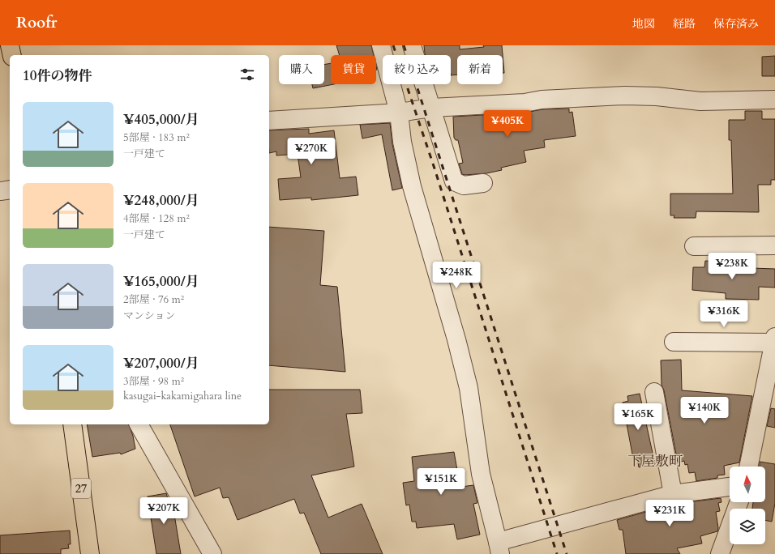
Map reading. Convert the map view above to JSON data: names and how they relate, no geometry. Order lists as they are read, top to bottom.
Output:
{
  "streets": {
    "main road": ["27"]
  },
  "districts": ["下屋敷町"],
  "north": "top",
  "page": {
    "header": "Roofr",
    "nav": ["地図", "経路", "保存済み"],
    "chip": [
      "購入",
      "賃貸",
      "絞り込み",
      "新着"
    ],
    "heading": "10件の物件",
    "list": [
      {
        "name": "¥405,000/月",
        "note": "5部屋 · 183 m² · 一戸建て"
      },
      {
        "name": "¥248,000/月",
        "note": "4部屋 · 128 m² · 一戸建て"
      },
      {
        "name": "¥165,000/月",
        "note": "2部屋 · 76 m² · マンション"
      },
      {
        "name": "¥207,000/月",
        "note": "3部屋 · 98 m² · kasugai-kakamigahara line"
      }
    ],
    "price": [
      "¥405K",
      "¥270K",
      "¥238K",
      "¥248K",
      "¥316K",
      "¥140K",
      "¥165K",
      "¥151K",
      "¥207K",
      "¥231K"
    ]
  }
}
